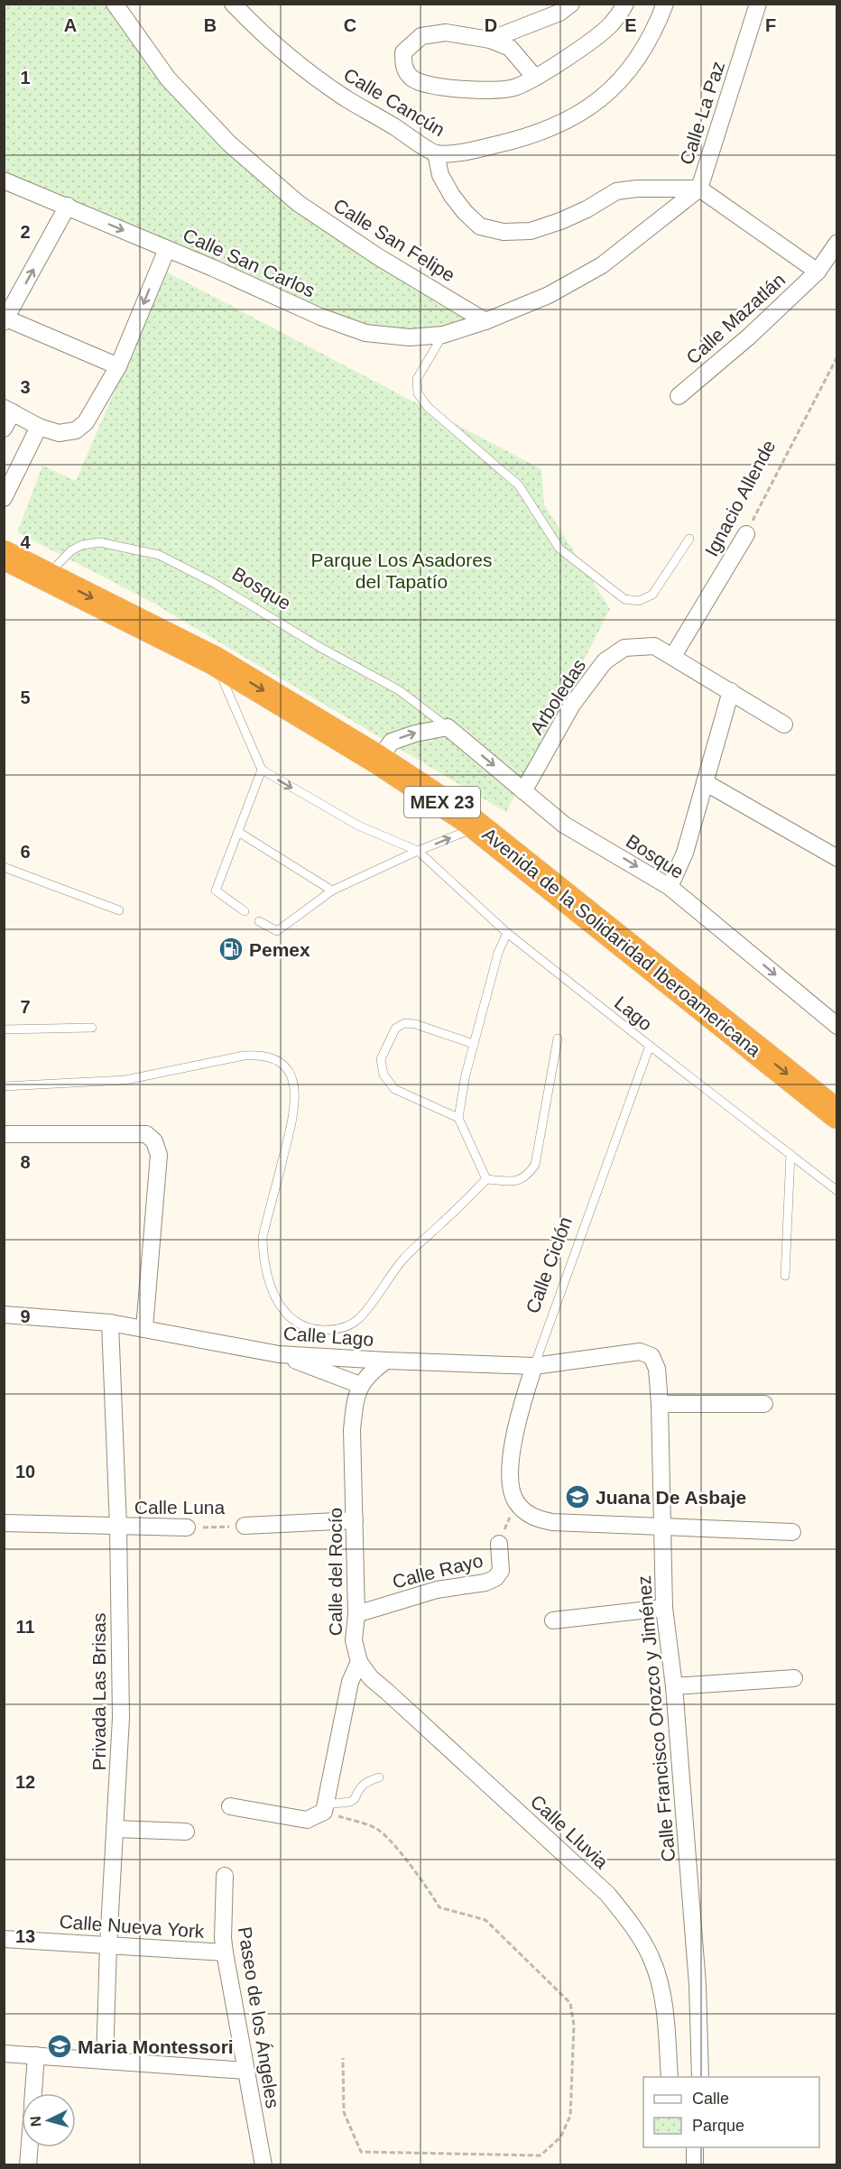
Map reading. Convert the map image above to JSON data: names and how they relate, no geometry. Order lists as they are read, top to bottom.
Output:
{
  "streets": {
    "highway": ["MEX 23", "Avenida de la Solidaridad Iberoamericana"],
    "street": [
      "Calle Cancún",
      "Calle La Paz",
      "Calle San Felipe",
      "Calle San Carlos",
      "Calle Mazatlán",
      "Ignacio Allende",
      "Bosque",
      "Arboledas",
      "Calle Ciclón",
      "Calle Lago",
      "Calle Luna",
      "Calle Rayo",
      "Calle del Rocío",
      "Privada Las Brisas",
      "Calle Francisco Orozco y Jiménez",
      "Calle Lluvia",
      "Calle Nueva York",
      "Paseo de los Ángeles"
    ],
    "lane": ["Lago"]
  },
  "crossings": [
    ["Calle La Paz", "Calle Mazatlán"],
    ["Calle San Felipe", "Calle San Carlos"],
    ["Ignacio Allende", "Arboledas"],
    ["Bosque", "Arboledas"],
    ["Bosque", "Avenida de la Solidaridad Iberoamericana"],
    ["Lago", "Calle Ciclón"],
    ["Calle Ciclón", "Calle Lago"],
    ["Calle Lago", "Privada Las Brisas"],
    ["Calle Lago", "Calle Francisco Orozco y Jiménez"],
    ["Calle Luna", "Calle del Rocío"],
    ["Calle Luna", "Privada Las Brisas"],
    ["Calle Rayo", "Calle del Rocío"],
    ["Calle del Rocío", "Calle Lluvia"],
    ["Privada Las Brisas", "Calle Nueva York"],
    ["Calle Nueva York", "Paseo de los Ángeles"]
  ],
  "one_way": ["Bosque", "Avenida de la Solidaridad Iberoamericana"],
  "parks": ["Parque Los Asadores del Tapatío"],
  "places": {
    "fuel station": ["Pemex"],
    "school or university": ["Juana De Asbaje", "Maria Montessori"]
  },
  "legend": ["Calle", "Parque"],
  "north": "left",
  "grid": {
    "columns": [
      "A",
      "B",
      "C",
      "D",
      "E",
      "F"
    ],
    "rows": [
      "1",
      "2",
      "3",
      "4",
      "5",
      "6",
      "7",
      "8",
      "9",
      "10",
      "11",
      "12",
      "13"
    ]
  }
}
